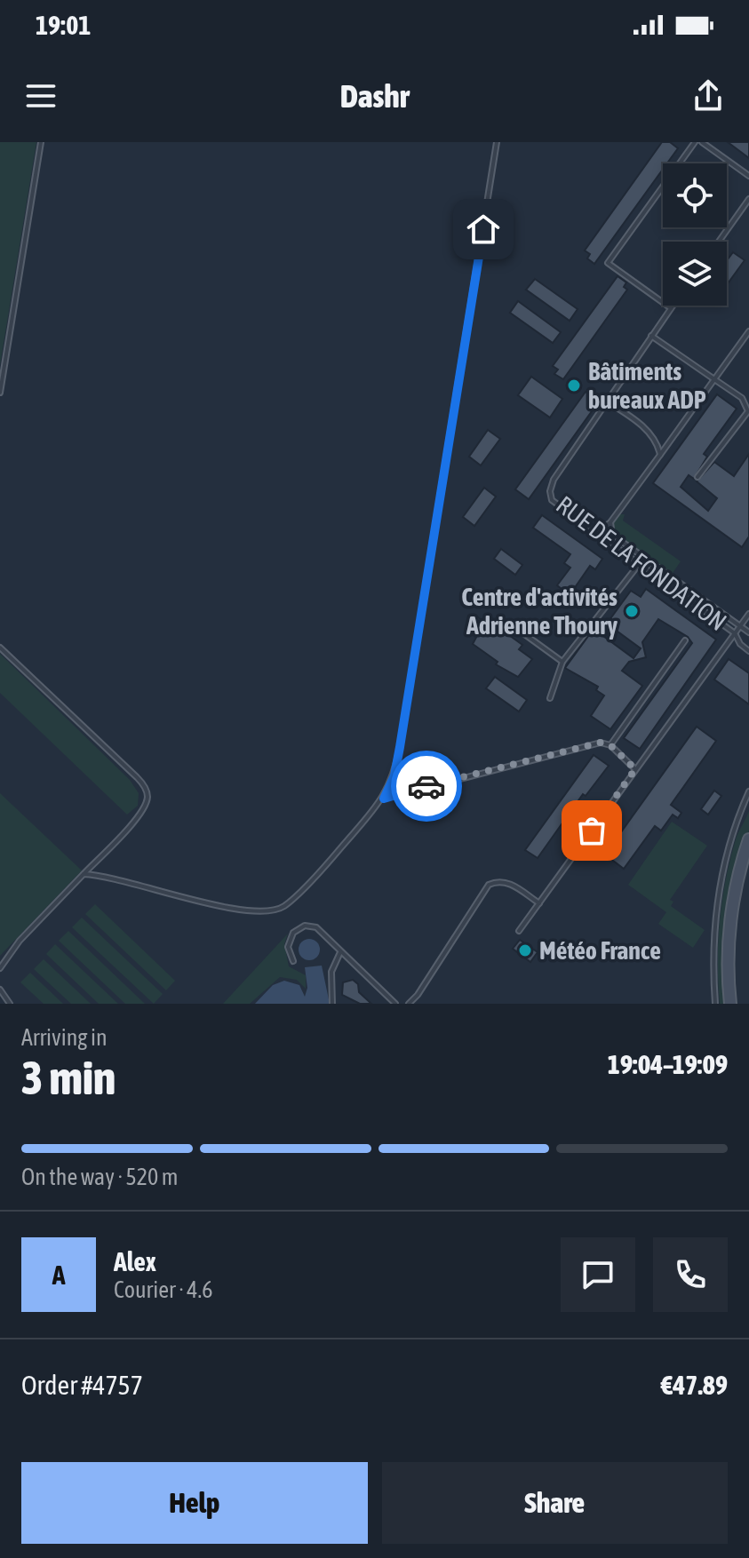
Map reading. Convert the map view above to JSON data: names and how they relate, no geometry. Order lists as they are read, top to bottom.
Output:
{
  "streets": {
    "lane": ["RUE DE LA FONDATION"]
  },
  "places": ["Bâtiments bureaux ADP", "Centre d'activités Adrienne Thoury", "Météo France"],
  "page": {
    "status": "19:01",
    "header": "Dashr",
    "heading": ["3 min", "Arriving in", "19:04–19:09"],
    "panel": [
      "Alex",
      "Courier · 4.6",
      "Order #4757",
      "€47.89"
    ],
    "bar": "On the way · 520 m",
    "round": "A",
    "buttons": ["Help", "Share"]
  }
}
